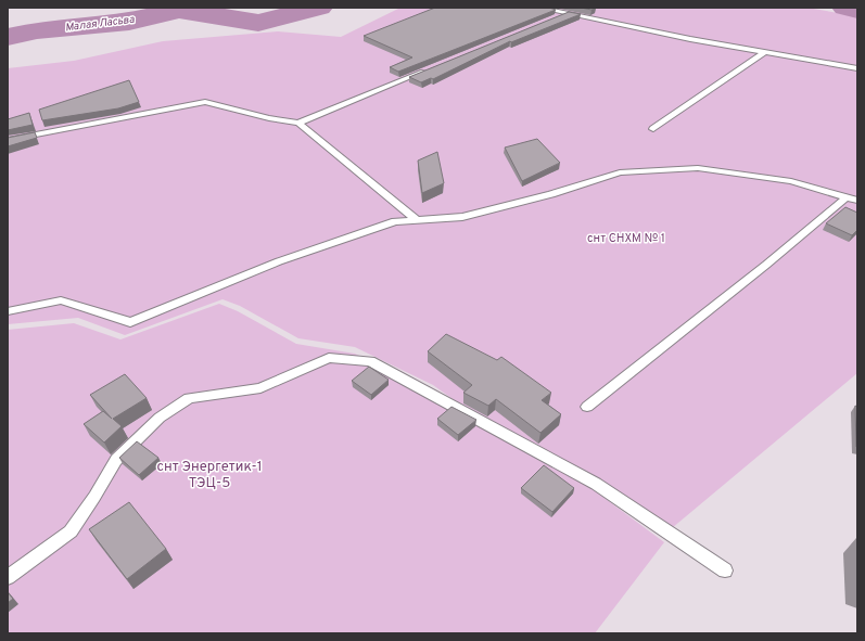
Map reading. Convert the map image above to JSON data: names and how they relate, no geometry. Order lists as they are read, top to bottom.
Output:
{
  "water": ["Малая Ласьва"],
  "parks": ["снт СНХМ № 1", "снт Энергетик-1 ТЭЦ-5"]
}
